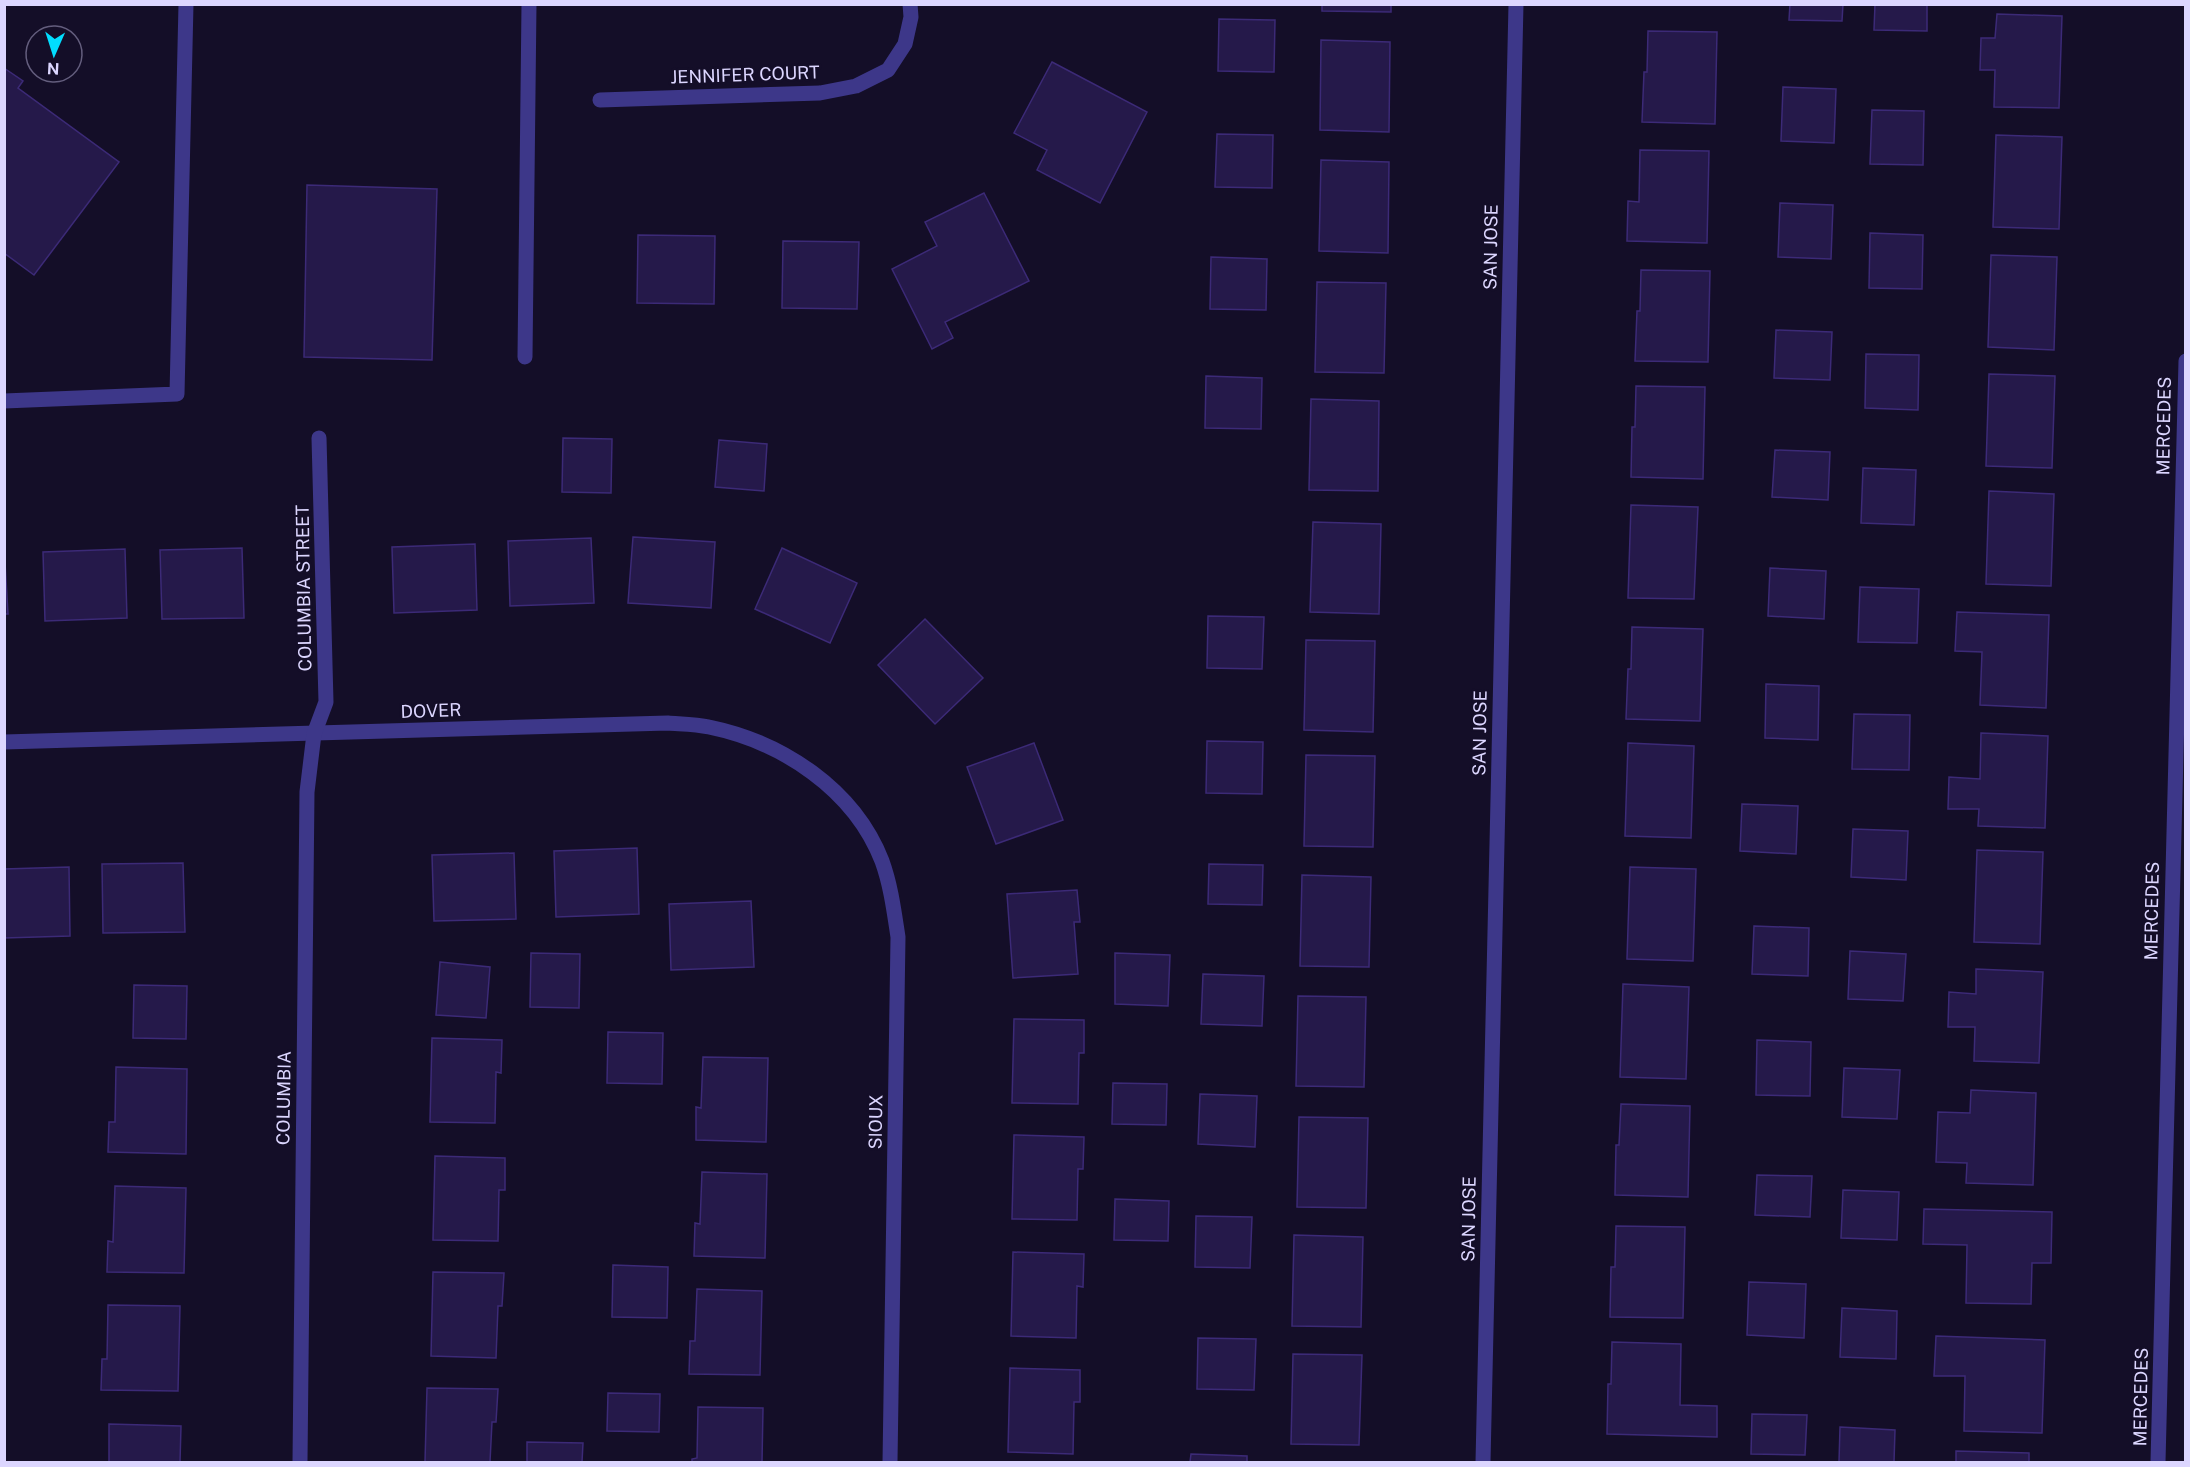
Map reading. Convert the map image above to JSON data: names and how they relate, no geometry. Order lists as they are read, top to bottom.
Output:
{
  "streets": {
    "street": [
      "JENNIFER COURT",
      "SAN JOSE",
      "MERCEDES",
      "COLUMBIA STREET",
      "DOVER",
      "COLUMBIA",
      "SIOUX"
    ]
  },
  "crossings": [
    ["COLUMBIA STREET", "DOVER"],
    ["COLUMBIA STREET", "COLUMBIA"],
    ["DOVER", "COLUMBIA"],
    ["DOVER", "SIOUX"]
  ],
  "north": "bottom"
}
